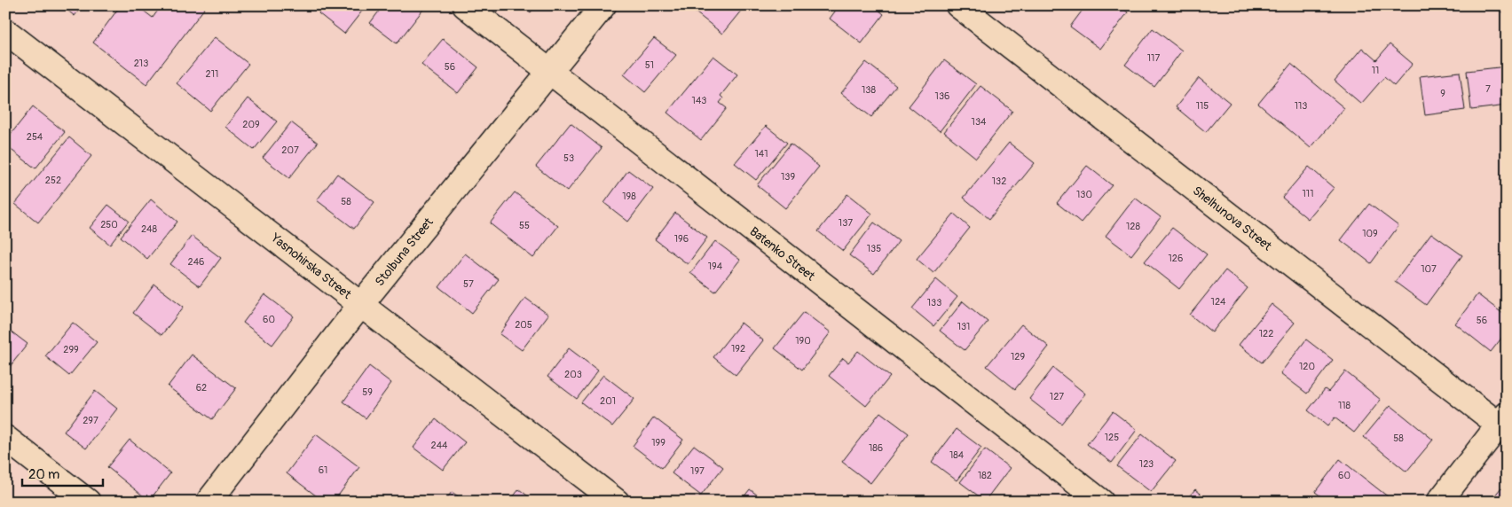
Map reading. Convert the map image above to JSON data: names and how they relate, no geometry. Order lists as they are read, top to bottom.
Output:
{
  "streets": {
    "street": [
      "Shelhunova Street",
      "Stolbuna Street",
      "Batenko Street",
      "Yasnohirska Street"
    ]
  },
  "crossings": [
    ["Stolbuna Street", "Batenko Street"],
    ["Stolbuna Street", "Yasnohirska Street"]
  ],
  "house_numbers": [
    "117",
    "213",
    "51",
    "56",
    "11",
    "211",
    "7",
    "138",
    "9",
    "136",
    "143",
    "115",
    "113",
    "134",
    "209",
    "254",
    "207",
    "141",
    "53",
    "139",
    "252",
    "132",
    "111",
    "130",
    "198",
    "58",
    "137",
    "250",
    "55",
    "128",
    "248",
    "109",
    "196",
    "135",
    "126",
    "246",
    "194",
    "107",
    "57",
    "124",
    "133",
    "60",
    "56",
    "205",
    "131",
    "122",
    "190",
    "192",
    "299",
    "129",
    "120",
    "203",
    "62",
    "59",
    "127",
    "201",
    "118",
    "297",
    "125",
    "58",
    "199",
    "244",
    "186",
    "184",
    "123",
    "61",
    "197",
    "182",
    "60"
  ],
  "scale_bar": "20 m"
}
